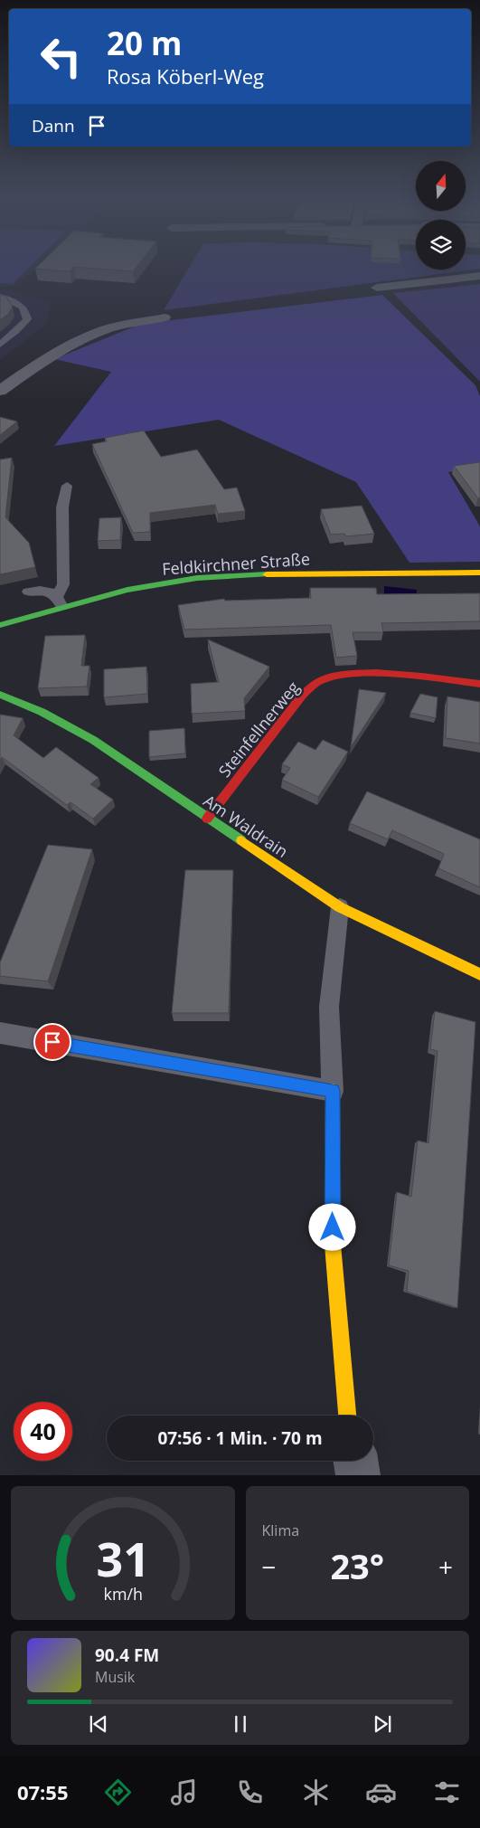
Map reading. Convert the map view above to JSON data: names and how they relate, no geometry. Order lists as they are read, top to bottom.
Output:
{
  "streets": {
    "street": ["Feldkirchner Straße", "Steinfellnerweg", "Am Waldrain"]
  },
  "crossings": [
    ["Steinfellnerweg", "Am Waldrain"]
  ],
  "north": "top",
  "page": {
    "turn": ["20 m", "Rosa Köberl-Weg"],
    "then": "Dann",
    "limit": "40",
    "trip": "07:56 · 1 Min. · 70 m",
    "tile": "Klima",
    "heat": ["−", "23°", "+"],
    "song": ["90.4 FM", "Musik"],
    "tabs": "07:55",
    "gauge": ["31", "km/h"]
  }
}
